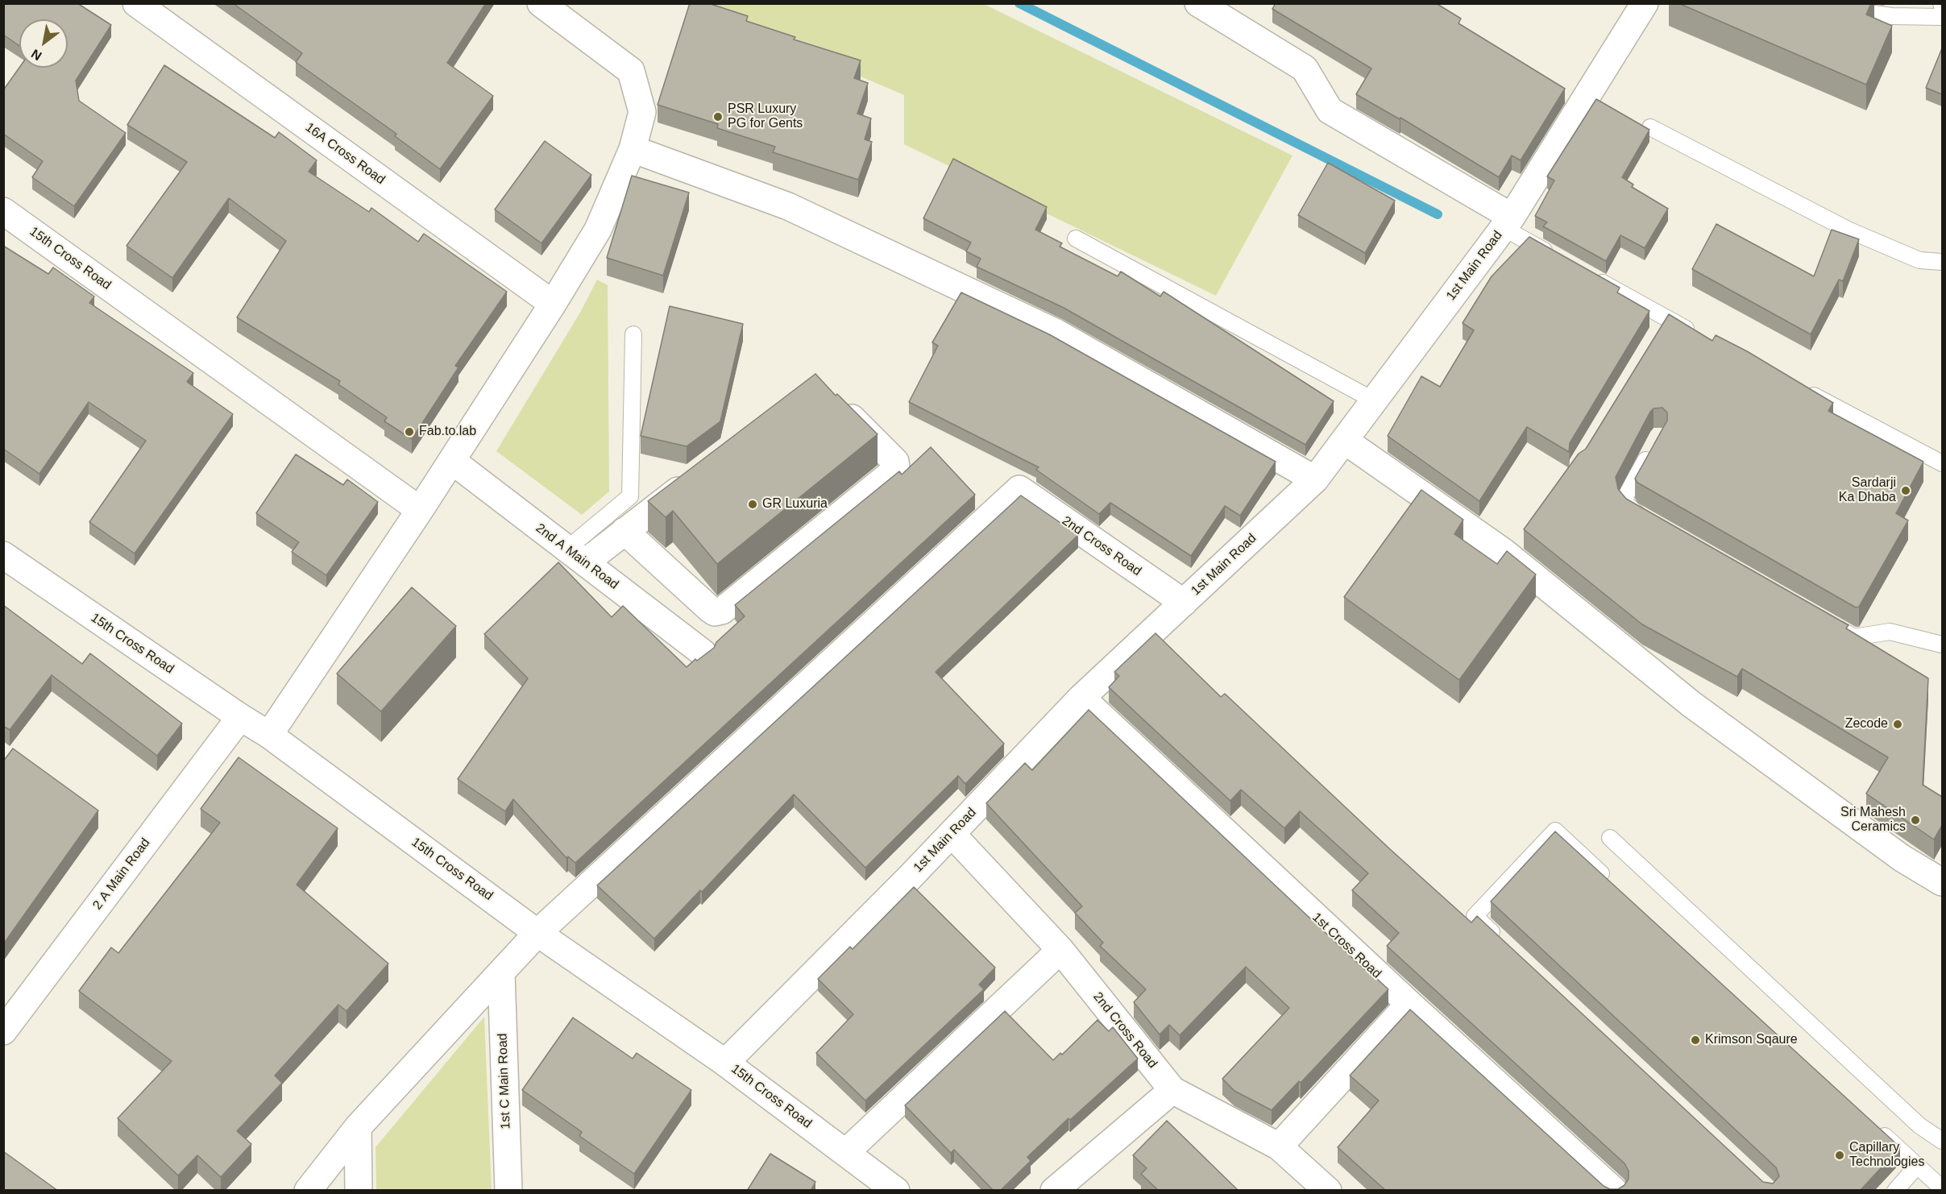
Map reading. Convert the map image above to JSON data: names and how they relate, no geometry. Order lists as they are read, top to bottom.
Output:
{
  "streets": {
    "street": [
      "16A Cross Road",
      "15th Cross Road",
      "1st Main Road",
      "2nd Cross Road",
      "2nd A Main Road",
      "2 A Main Road",
      "1st Cross Road",
      "1st C Main Road"
    ]
  },
  "crossings": [
    ["15th Cross Road", "1st Main Road"],
    ["15th Cross Road", "2nd Cross Road"],
    ["15th Cross Road", "2 A Main Road"],
    ["1st Main Road", "2nd Cross Road"],
    ["1st Main Road", "1st Cross Road"]
  ],
  "places": [
    "PSR Luxury PG for Gents",
    "Fab.to.lab",
    "Sardarji Ka Dhaba",
    "GR Luxuria",
    "Zecode",
    "Sri Mahesh Ceramics",
    "Krimson Sqaure",
    "Capillary Technologies"
  ],
  "north": "bottom left"
}
